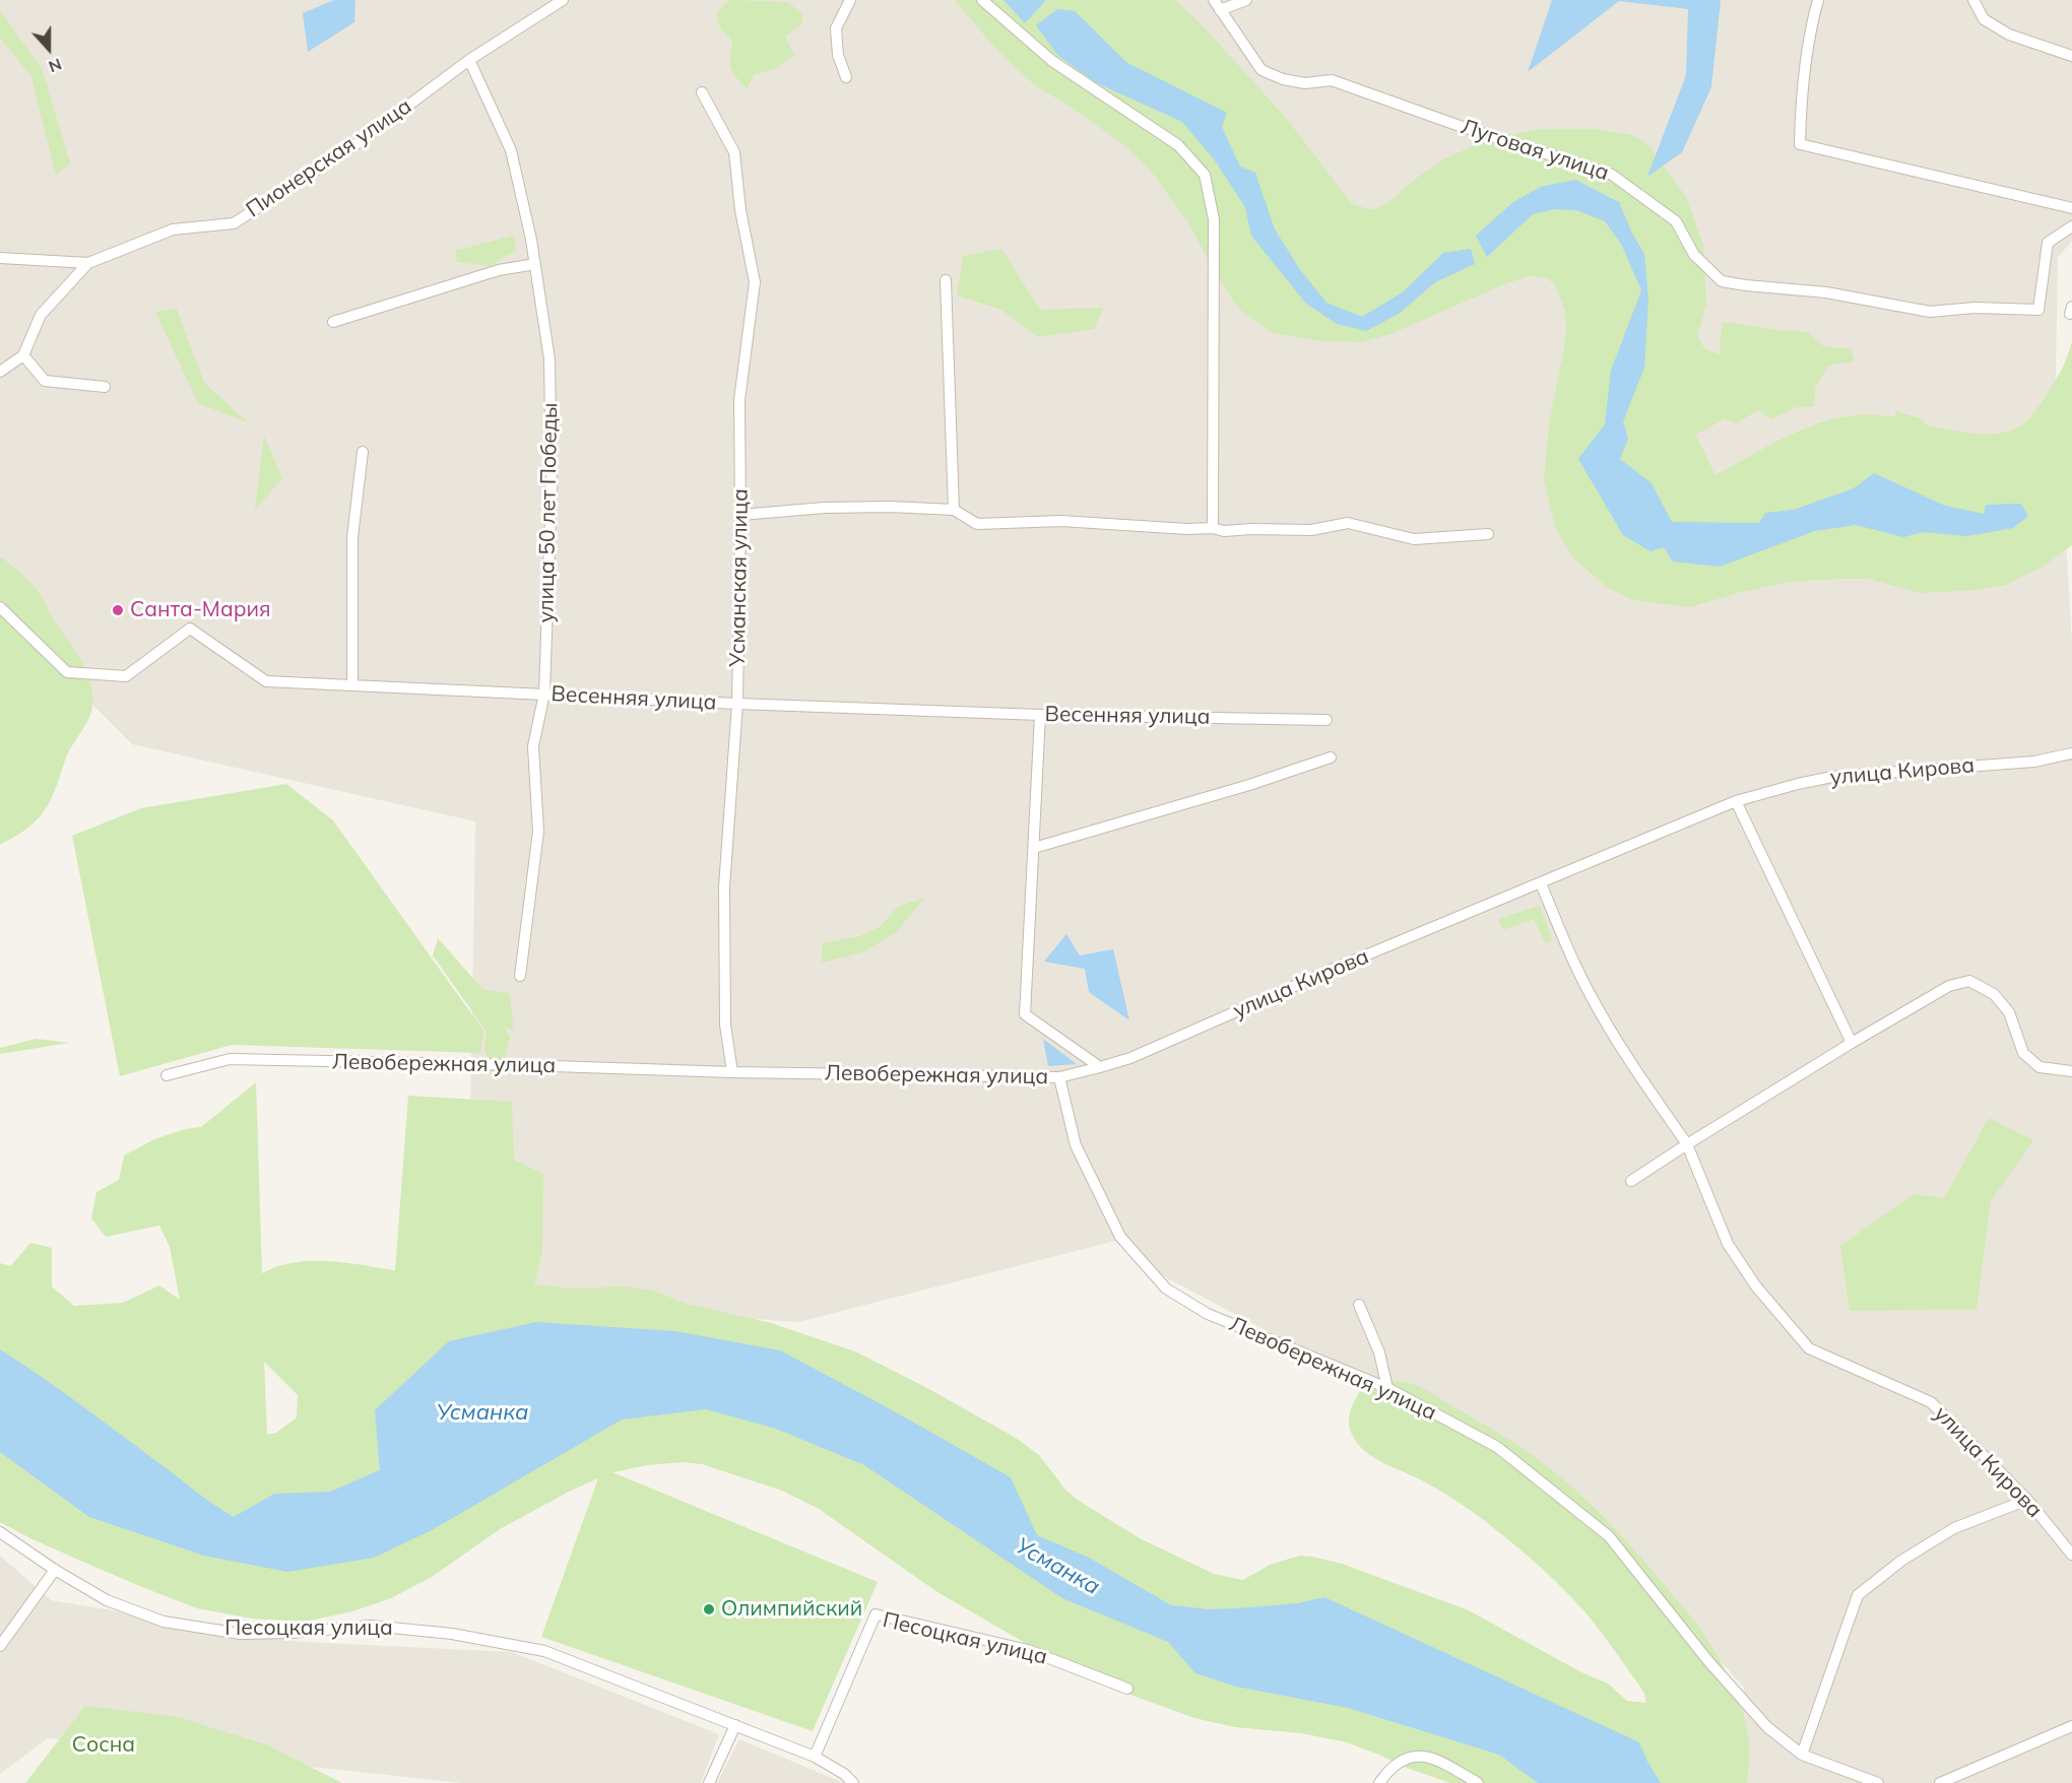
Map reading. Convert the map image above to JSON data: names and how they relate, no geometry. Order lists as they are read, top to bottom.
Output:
{
  "streets": {
    "street": [
      "Луговая улица",
      "Пионерская улица",
      "улица 50 лет Победы",
      "Усманская улица",
      "Весенняя улица",
      "улица Кирова",
      "Левобережная улица",
      "Песоцкая улица"
    ]
  },
  "crossings": [
    ["Пионерская улица", "улица 50 лет Победы"],
    ["улица 50 лет Победы", "Весенняя улица"],
    ["Усманская улица", "Весенняя улица"],
    ["Усманская улица", "Левобережная улица"],
    ["улица Кирова", "Левобережная улица"]
  ],
  "water": ["Усманка"],
  "parks": ["Сосна"],
  "places": ["Санта-Мария", "Олимпийский"],
  "north": "bottom"
}
